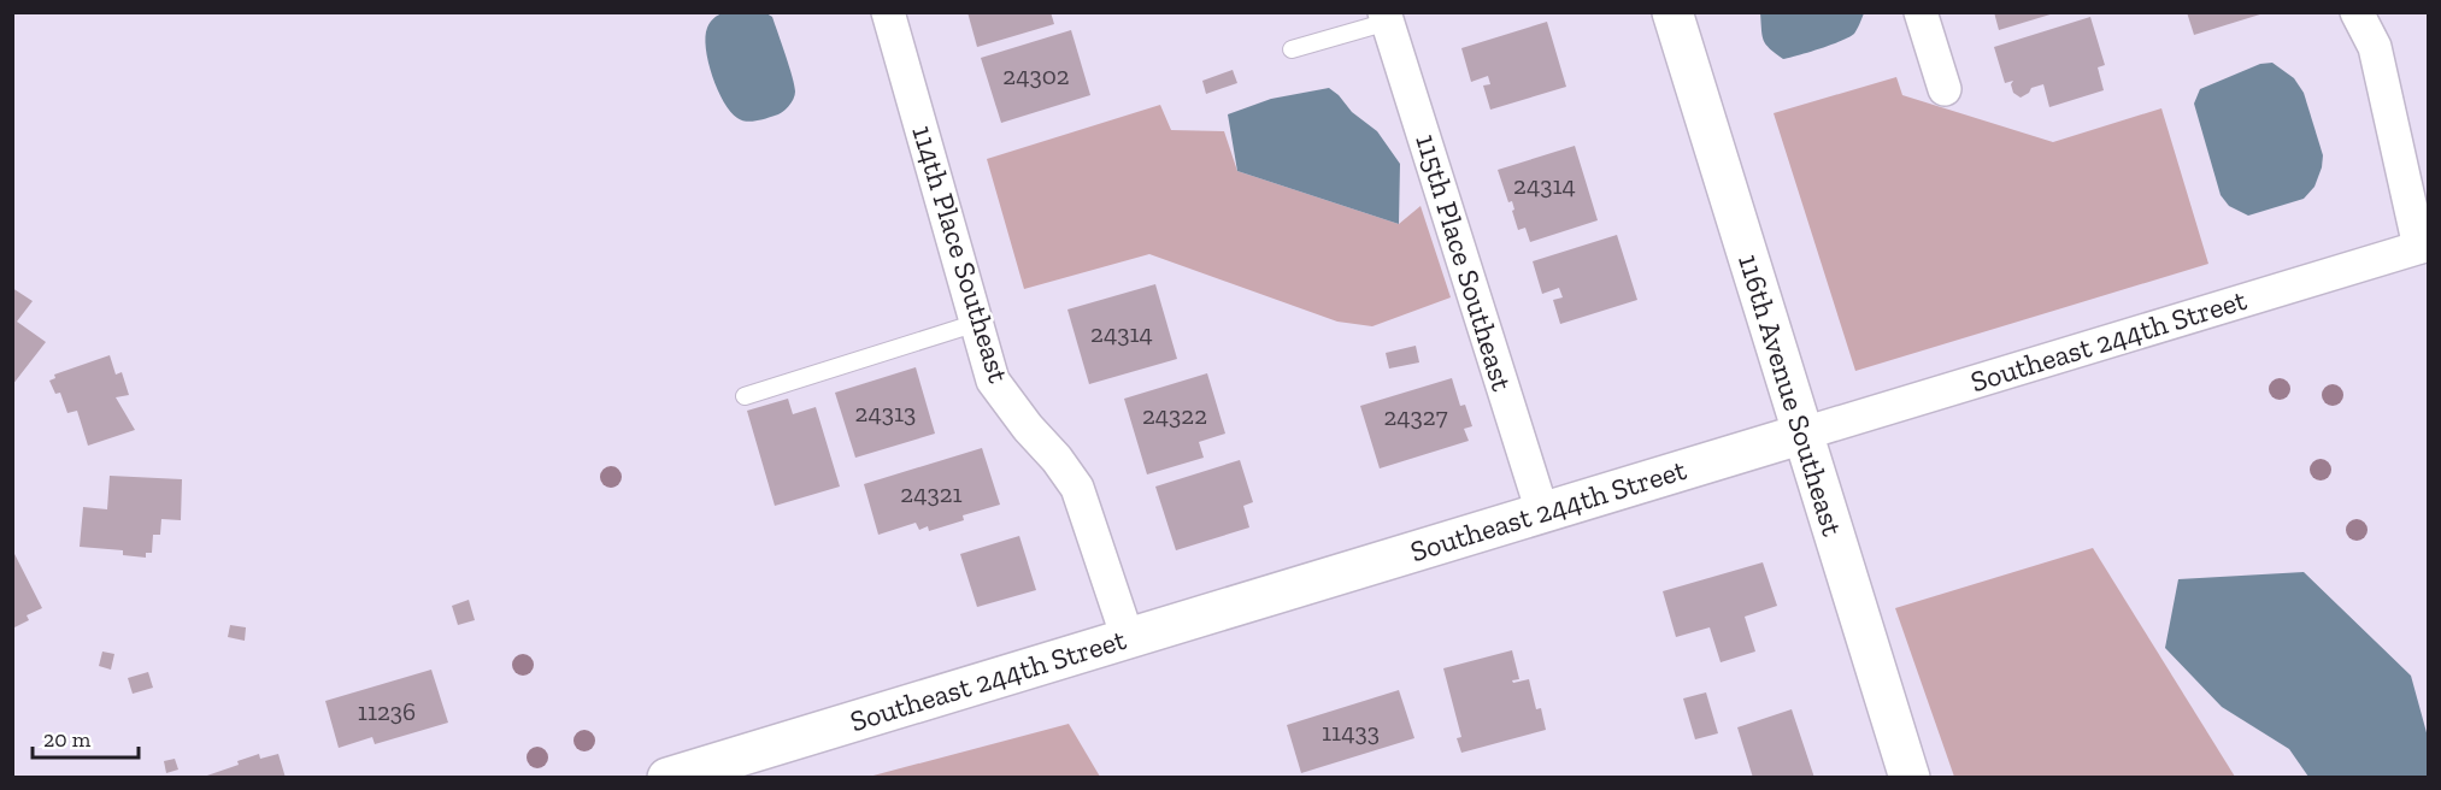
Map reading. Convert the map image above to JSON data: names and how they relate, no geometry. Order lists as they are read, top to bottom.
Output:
{
  "streets": {
    "street": [
      "114th Place Southeast",
      "115th Place Southeast",
      "Southeast 244th Street",
      "116th Avenue Southeast"
    ]
  },
  "crossings": [
    ["114th Place Southeast", "Southeast 244th Street"],
    ["115th Place Southeast", "Southeast 244th Street"],
    ["Southeast 244th Street", "116th Avenue Southeast"]
  ],
  "house_numbers": [
    "24302",
    "24314",
    "24314",
    "24313",
    "24322",
    "24327",
    "24321",
    "11236",
    "11433"
  ],
  "scale_bar": "20 m"
}
